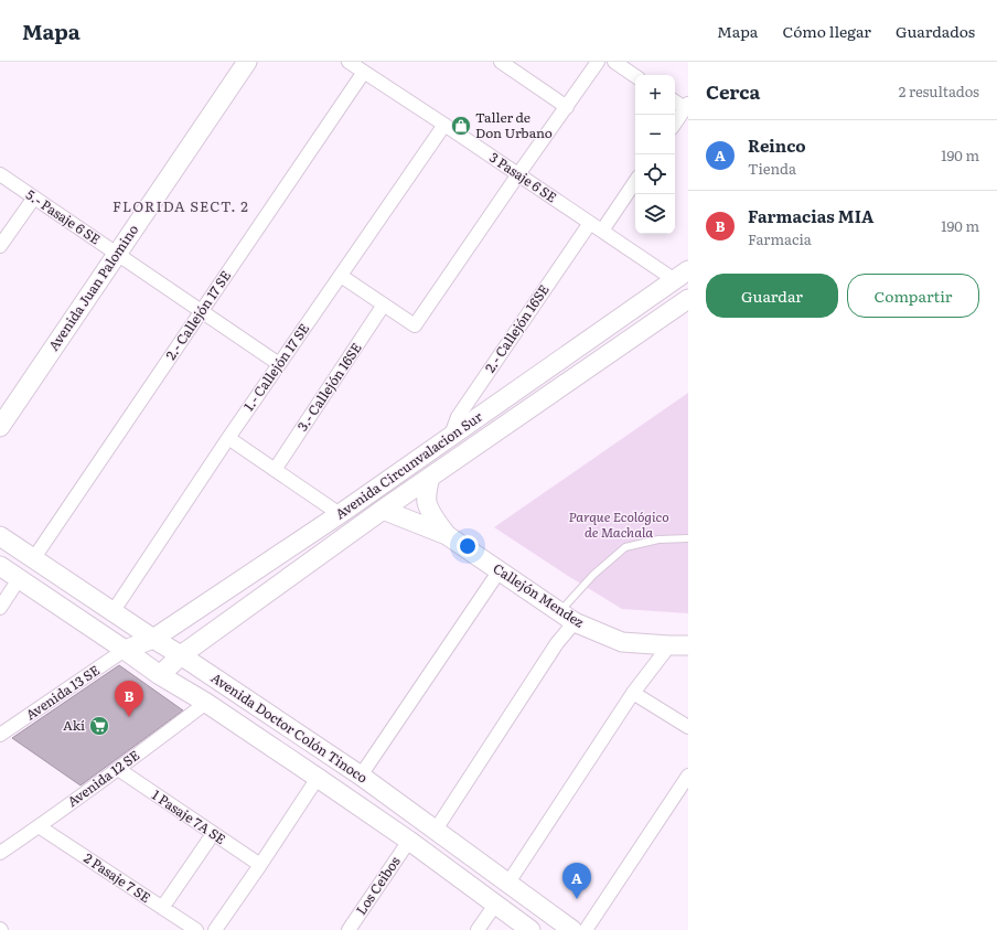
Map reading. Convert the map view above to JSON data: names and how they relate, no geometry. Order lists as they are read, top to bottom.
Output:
{
  "streets": {
    "main road": [
      "Avenida Juan Palomino",
      "Avenida Circunvalacion Sur",
      "Callejón Mendez",
      "Avenida Doctor Colón Tinoco"
    ],
    "street": [
      "3 Pasaje 6 SE",
      "5.- Pasaje 6 SE",
      "2.- Callejón 17 SE",
      "2.- Callejón 16SE",
      "1.- Callejón 17 SE",
      "3.- Callejón 16SE",
      "Avenida 13 SE",
      "Avenida 12 SE",
      "1 Pasaje 7A SE",
      "2 Pasaje 7 SE",
      "Los Ceibos"
    ]
  },
  "crossings": [
    ["3 Pasaje 6 SE", "2.- Callejón 17 SE"],
    ["3 Pasaje 6 SE", "2.- Callejón 16SE"],
    ["3 Pasaje 6 SE", "1.- Callejón 17 SE"],
    ["3 Pasaje 6 SE", "Avenida Circunvalacion Sur"],
    ["5.- Pasaje 6 SE", "Avenida Juan Palomino"],
    ["5.- Pasaje 6 SE", "2.- Callejón 17 SE"],
    ["5.- Pasaje 6 SE", "1.- Callejón 17 SE"],
    ["2.- Callejón 17 SE", "Avenida Doctor Colón Tinoco"],
    ["2.- Callejón 16SE", "Avenida Circunvalacion Sur"],
    ["1.- Callejón 17 SE", "Avenida Doctor Colón Tinoco"],
    ["Avenida Circunvalacion Sur", "Callejón Mendez"],
    ["Avenida Circunvalacion Sur", "Avenida 13 SE"],
    ["Avenida Circunvalacion Sur", "Avenida Doctor Colón Tinoco"],
    ["Avenida 13 SE", "Avenida Doctor Colón Tinoco"],
    ["Avenida Doctor Colón Tinoco", "Avenida 12 SE"],
    ["Avenida Doctor Colón Tinoco", "Los Ceibos"],
    ["Avenida 12 SE", "1 Pasaje 7A SE"],
    ["Avenida 12 SE", "2 Pasaje 7 SE"]
  ],
  "districts": ["FLORIDA SECT. 2"],
  "parks": ["Parque Ecológico de Machala"],
  "places": {
    "shop": ["Taller de Don Urbano"],
    "supermarket": ["Akí"]
  },
  "page": {
    "header": "Mapa",
    "nav": ["Mapa", "Cómo llegar", "Guardados"],
    "heading": ["Cerca", "2 resultados"],
    "map_buttons": ["+", "−"],
    "list": [
      {
        "mark": "A",
        "name": "Reinco",
        "note": "Tienda",
        "value": "190 m"
      },
      {
        "mark": "B",
        "name": "Farmacias MIA",
        "note": "Farmacia",
        "value": "190 m"
      }
    ],
    "buttons": ["Guardar", "Compartir"],
    "pins": ["B", "A"]
  }
}
